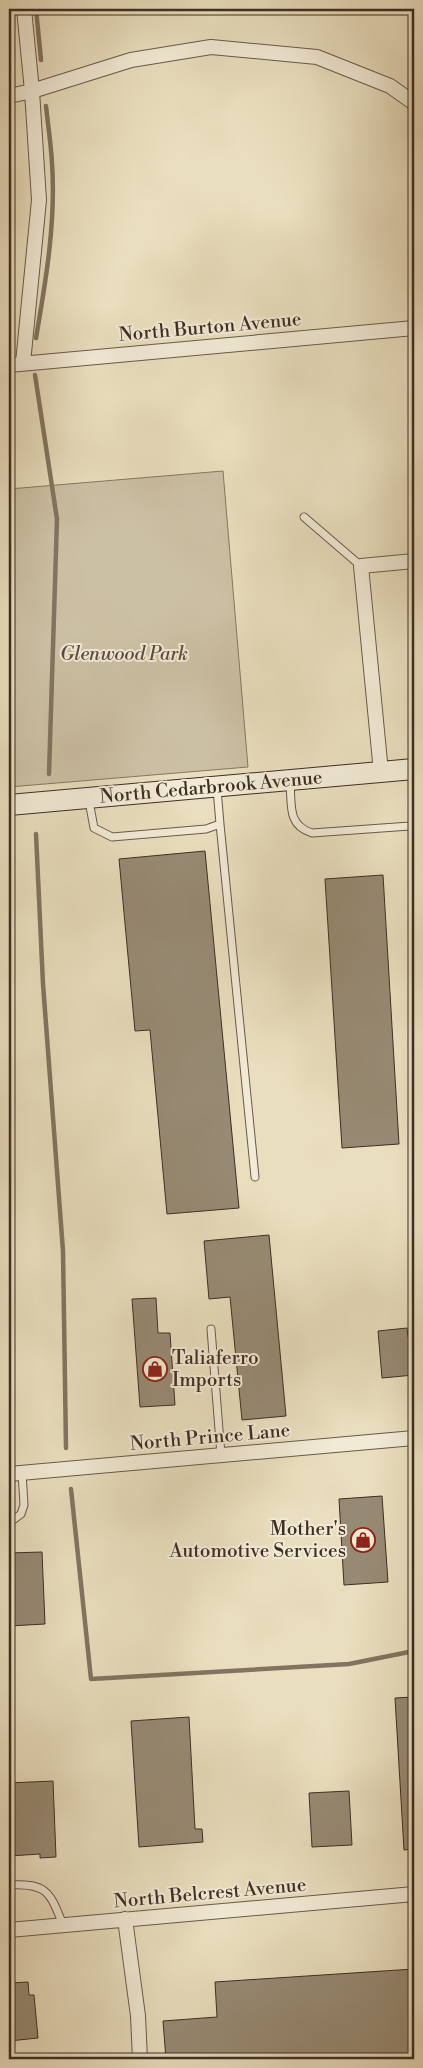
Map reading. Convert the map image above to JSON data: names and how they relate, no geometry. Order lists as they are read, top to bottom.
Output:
{
  "streets": {
    "street": [
      "North Burton Avenue",
      "North Cedarbrook Avenue",
      "North Prince Lane",
      "North Belcrest Avenue"
    ]
  },
  "parks": ["Glenwood Park"],
  "places": {
    "shop": ["Taliaferro Imports", "Mother's Automotive Services"]
  }
}
